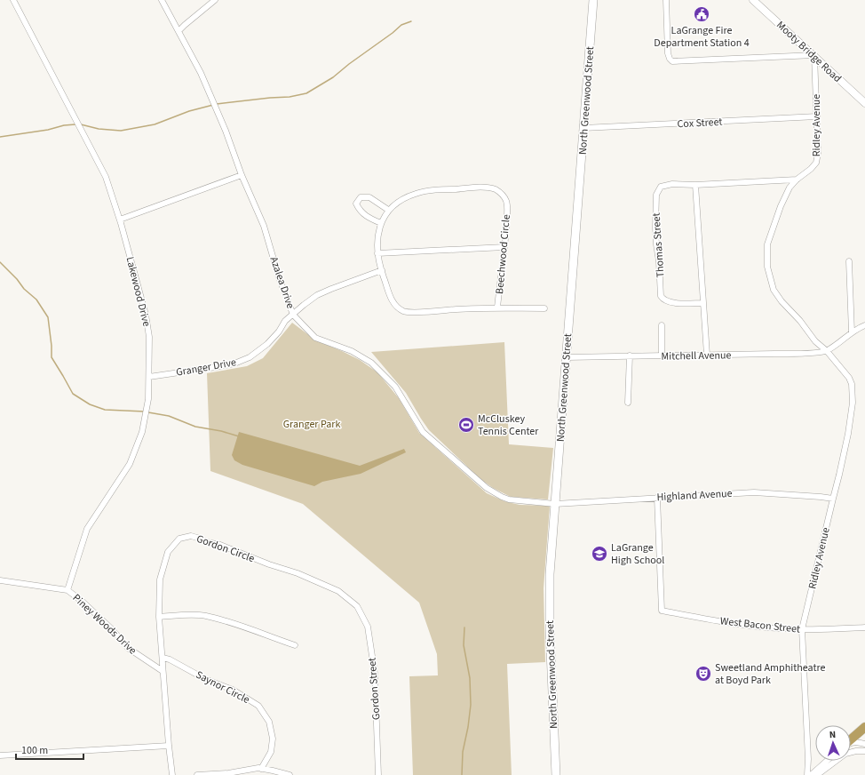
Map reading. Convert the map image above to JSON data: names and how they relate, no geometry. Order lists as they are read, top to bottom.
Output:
{
  "streets": {
    "main road": ["North Greenwood Street"],
    "street": [
      "Mooty Bridge Road",
      "Cox Street",
      "Ridley Avenue",
      "Thomas Street",
      "Beechwood Circle",
      "Azalea Drive",
      "Lakewood Drive",
      "Mitchell Avenue",
      "Granger Drive",
      "Highland Avenue",
      "Gordon Circle",
      "Piney Woods Drive",
      "West Bacon Street",
      "Saynor Circle",
      "Gordon Street"
    ]
  },
  "crossings": [
    ["Mooty Bridge Road", "Ridley Avenue"],
    ["North Greenwood Street", "Cox Street"],
    ["North Greenwood Street", "Azalea Drive"],
    ["North Greenwood Street", "Mitchell Avenue"],
    ["North Greenwood Street", "Highland Avenue"],
    ["Cox Street", "Ridley Avenue"],
    ["Ridley Avenue", "Mitchell Avenue"],
    ["Ridley Avenue", "Highland Avenue"],
    ["Ridley Avenue", "West Bacon Street"],
    ["Beechwood Circle", "Granger Drive"],
    ["Azalea Drive", "Granger Drive"],
    ["Azalea Drive", "Highland Avenue"],
    ["Lakewood Drive", "Granger Drive"],
    ["Lakewood Drive", "Piney Woods Drive"],
    ["Highland Avenue", "West Bacon Street"],
    ["Gordon Circle", "Piney Woods Drive"],
    ["Gordon Circle", "Saynor Circle"],
    ["Gordon Circle", "Gordon Street"]
  ],
  "parks": ["Granger Park"],
  "places": {
    "public building": ["LaGrange Fire Department Station 4"],
    "sports": ["McCluskey Tennis Center"],
    "school or university": ["LaGrange High School"],
    "theatre": ["Sweetland Amphitheatre at Boyd Park"]
  },
  "scale_bar": "100 m",
  "north": "top"
}
